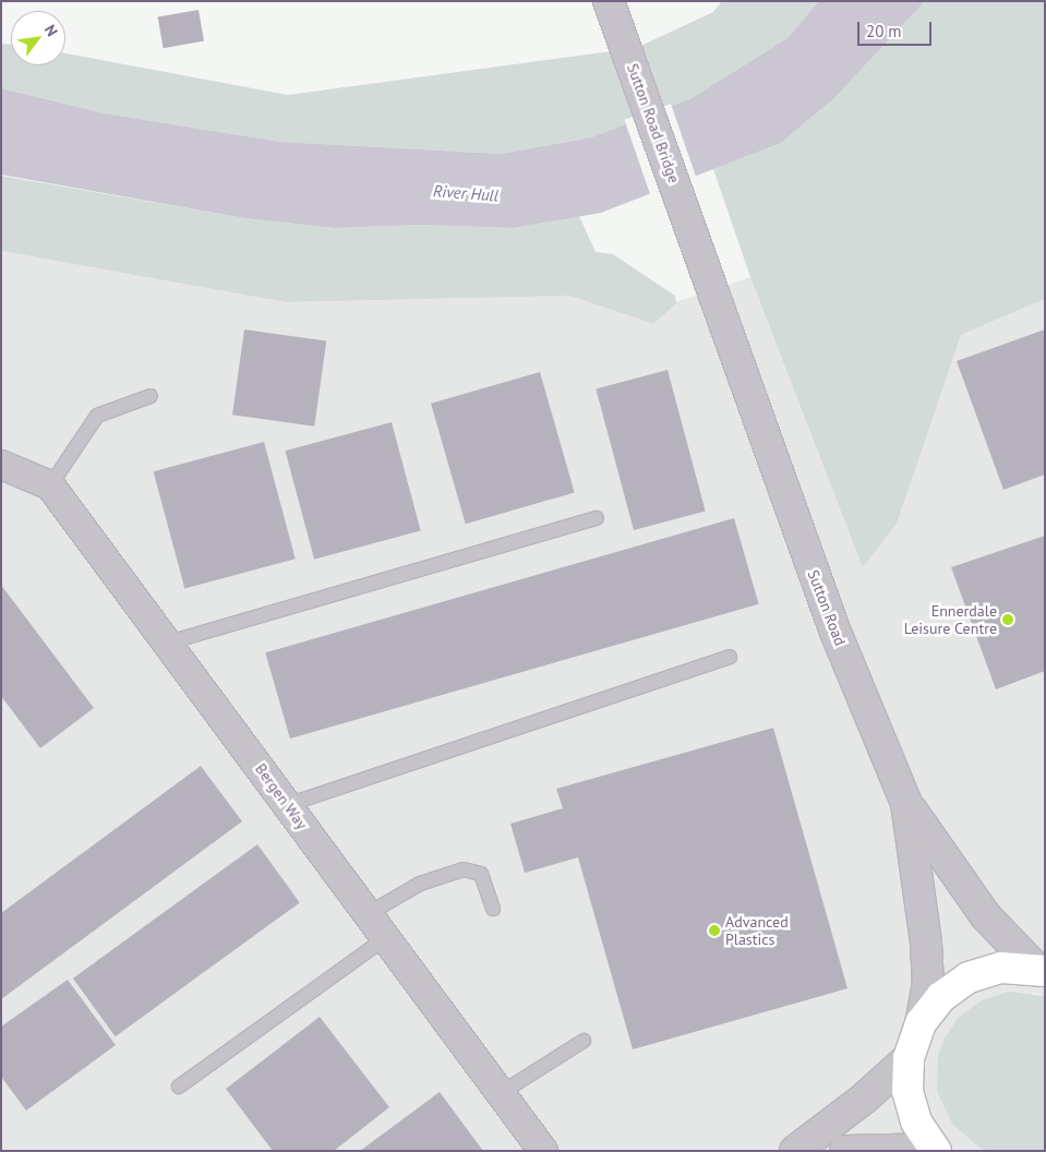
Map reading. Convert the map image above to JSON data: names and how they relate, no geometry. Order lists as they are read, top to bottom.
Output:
{
  "streets": {
    "street": ["Sutton Road Bridge", "Sutton Road", "Bergen Way"]
  },
  "crossings": [
    ["Sutton Road Bridge", "Sutton Road"]
  ],
  "water": ["River Hull"],
  "places": ["Ennerdale Leisure Centre", "Advanced Plastics"],
  "scale_bar": "20 m",
  "north": "top right"
}
